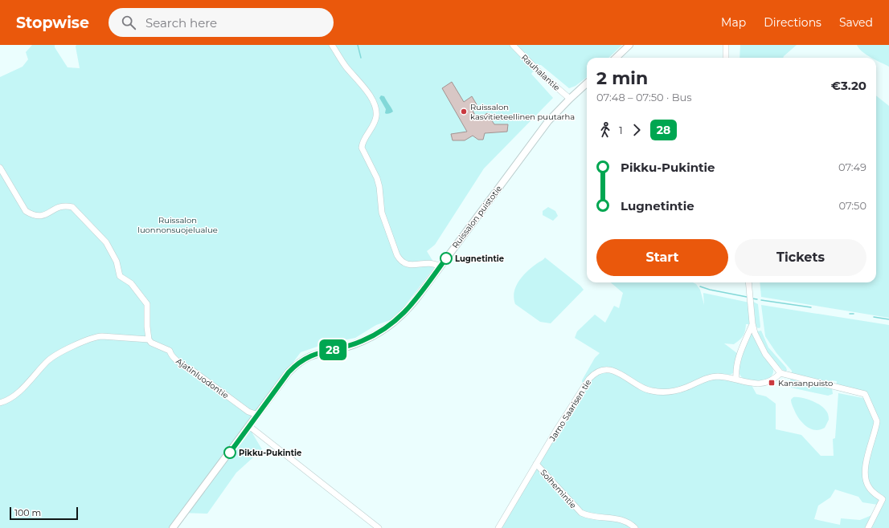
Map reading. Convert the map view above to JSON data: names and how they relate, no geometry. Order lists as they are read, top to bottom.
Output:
{
  "streets": {
    "street": [
      "Rauhalantie",
      "Ruissalon puistotie",
      "Ajatinluodontie",
      "Jarno Saarisen tie",
      "Solhemintie"
    ]
  },
  "crossings": [
    ["Rauhalantie", "Ruissalon puistotie"],
    ["Ruissalon puistotie", "Ajatinluodontie"],
    ["Jarno Saarisen tie", "Solhemintie"]
  ],
  "parks": ["Ruissalon luonnonsuojelualue"],
  "places": {
    "other": ["Ruissalon kasvitieteellinen puutarha", "Lugnetintie", "Pikku-Pukintie"],
    "transit": ["Kansanpuisto"]
  },
  "lines": ["bus line 28"],
  "scale_bar": "100 m",
  "page": {
    "header": "Stopwise",
    "search": "Search here",
    "nav": ["Map", "Directions", "Saved"],
    "on_map": "28",
    "heading": ["2 min", "07:48 – 07:50 · Bus", "€3.20"],
    "legs": ["1", "28"],
    "list": [
      {
        "name": "Pikku-Pukintie",
        "value": "07:49"
      },
      {
        "name": "Lugnetintie",
        "value": "07:50"
      }
    ],
    "buttons": ["Start", "Tickets"],
    "scale": "100 m"
  }
}
